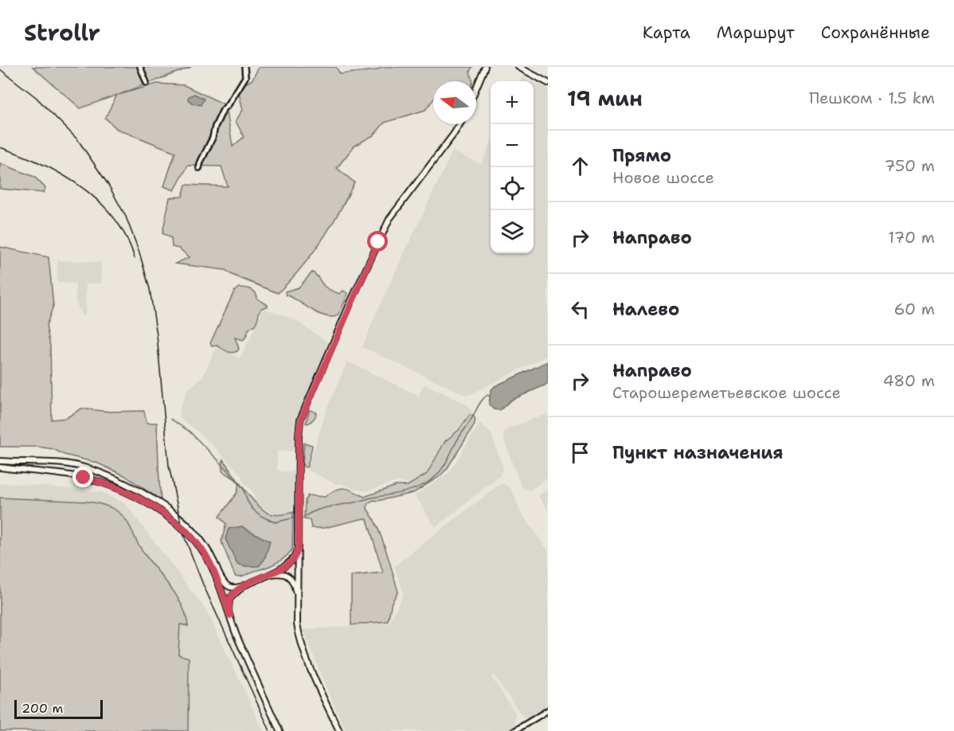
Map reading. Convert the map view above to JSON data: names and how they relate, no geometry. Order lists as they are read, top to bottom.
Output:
{
  "scale_bar": "200 m",
  "north": "left",
  "page": {
    "header": "Strollr",
    "nav": ["Карта", "Маршрут", "Сохранённые"],
    "heading": ["19 мин", "Пешком · 1.5 km"],
    "map_buttons": ["+", "−"],
    "list": [
      ["Прямо", "Новое шоссе", "750 m"],
      ["Направо", "170 m"],
      ["Налево", "60 m"],
      ["Направо", "Старошереметьевское шоссе", "480 m"],
      "Пункт назначения"
    ],
    "scale": "200 m"
  }
}
